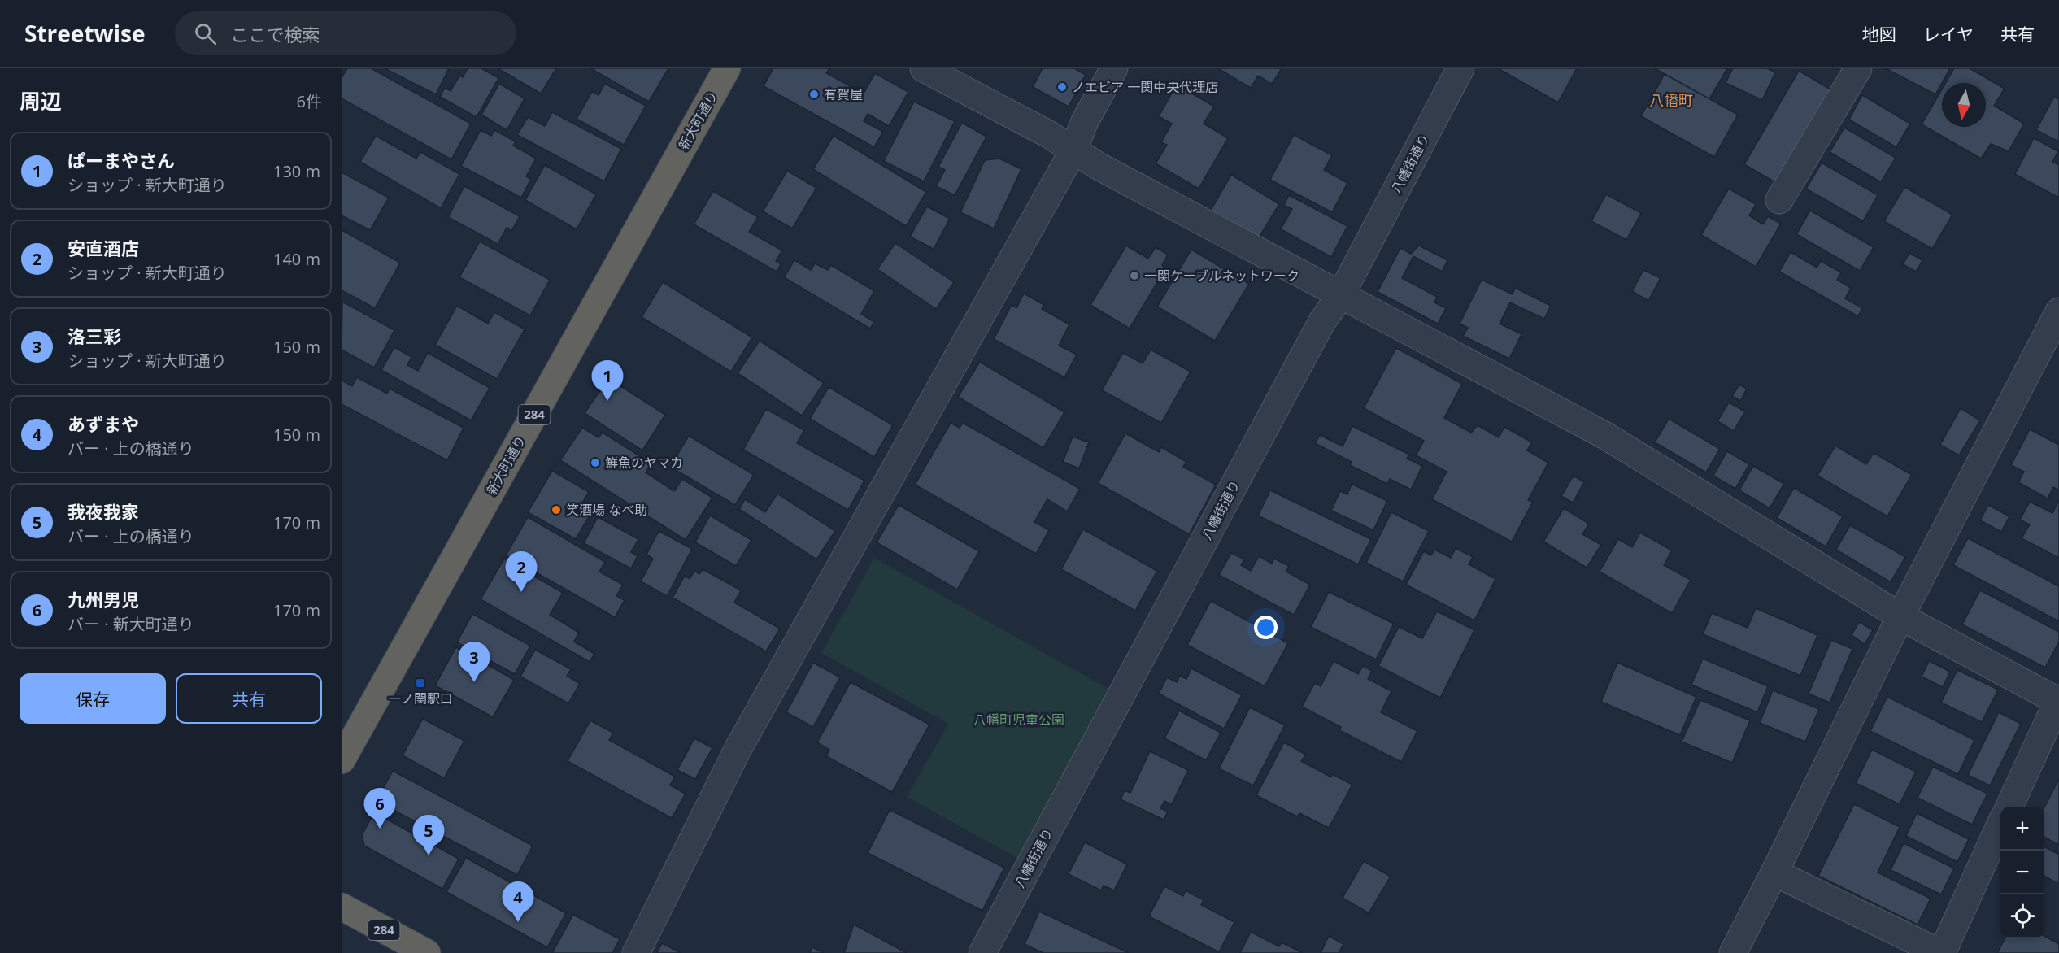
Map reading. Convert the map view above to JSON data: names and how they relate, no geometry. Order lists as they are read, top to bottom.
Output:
{
  "streets": {
    "highway": ["新大町通り", "284"],
    "street": ["八幡街通り"]
  },
  "districts": ["八幡町"],
  "parks": ["八幡町児童公園"],
  "places": {
    "other": [
      "ノエビア 一関中央代理店",
      "有賀屋",
      "一関ケーブルネットワーク",
      "鮮魚のヤマカ",
      "笑酒場 なべ助"
    ],
    "transit": ["一ノ関駅口"]
  },
  "north": "bottom",
  "page": {
    "header": "Streetwise",
    "search": "ここで検索",
    "nav": ["地図", "レイヤ", "共有"],
    "heading": ["周辺", "6件"],
    "list": [
      {
        "mark": "1",
        "name": "ぱーまやさん",
        "note": "ショップ · 新大町通り",
        "value": "130 m"
      },
      {
        "mark": "2",
        "name": "安直酒店",
        "note": "ショップ · 新大町通り",
        "value": "140 m"
      },
      {
        "mark": "3",
        "name": "洛三彩",
        "note": "ショップ · 新大町通り",
        "value": "150 m"
      },
      {
        "mark": "4",
        "name": "あずまや",
        "note": "バー · 上の橋通り",
        "value": "150 m"
      },
      {
        "mark": "5",
        "name": "我夜我家",
        "note": "バー · 上の橋通り",
        "value": "170 m"
      },
      {
        "mark": "6",
        "name": "九州男児",
        "note": "バー · 新大町通り",
        "value": "170 m"
      }
    ],
    "pins": [
      "1",
      "2",
      "3",
      "6",
      "5",
      "4"
    ],
    "buttons": ["保存", "共有"],
    "map_buttons": ["+", "−"]
  }
}
